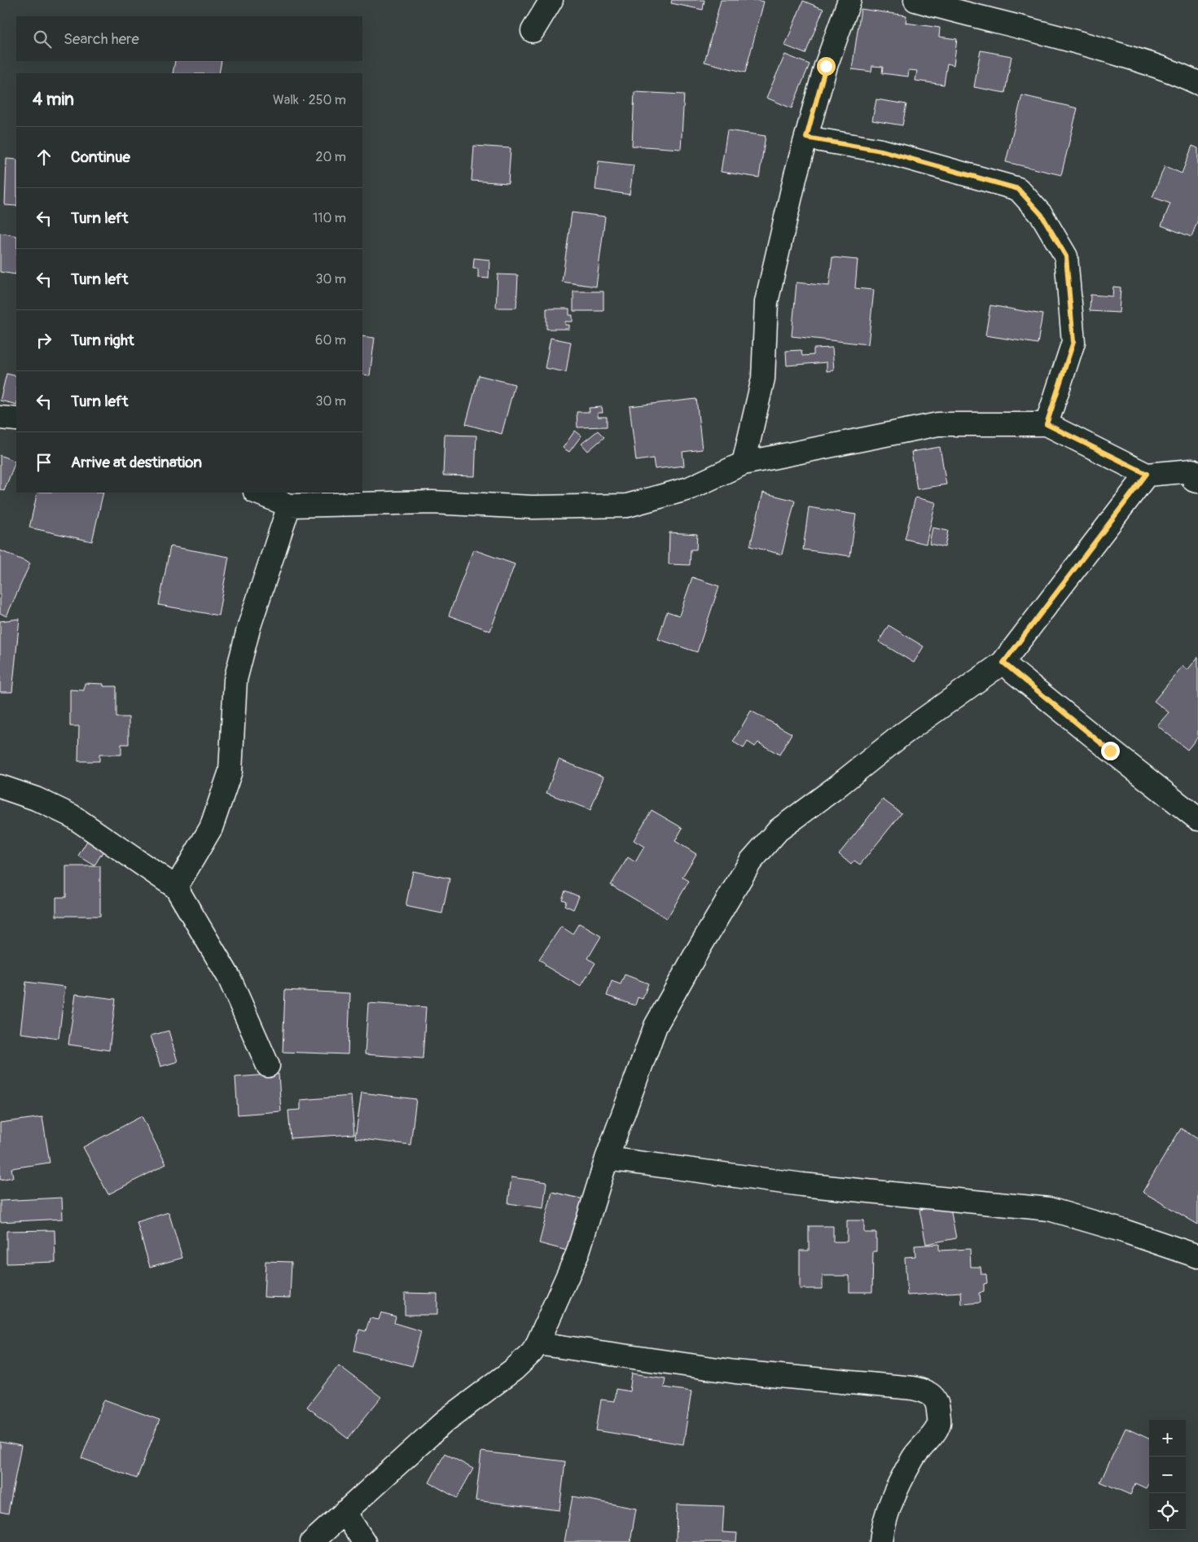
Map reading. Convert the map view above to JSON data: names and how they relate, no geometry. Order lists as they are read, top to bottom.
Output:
{
  "page": {
    "search": "Search here",
    "heading": ["4 min", "Walk · 250 m"],
    "list": [
      ["Continue", "20 m"],
      ["Turn left", "110 m"],
      ["Turn left", "30 m"],
      ["Turn right", "60 m"],
      ["Turn left", "30 m"],
      "Arrive at destination"
    ],
    "map_buttons": ["+", "−"]
  }
}
